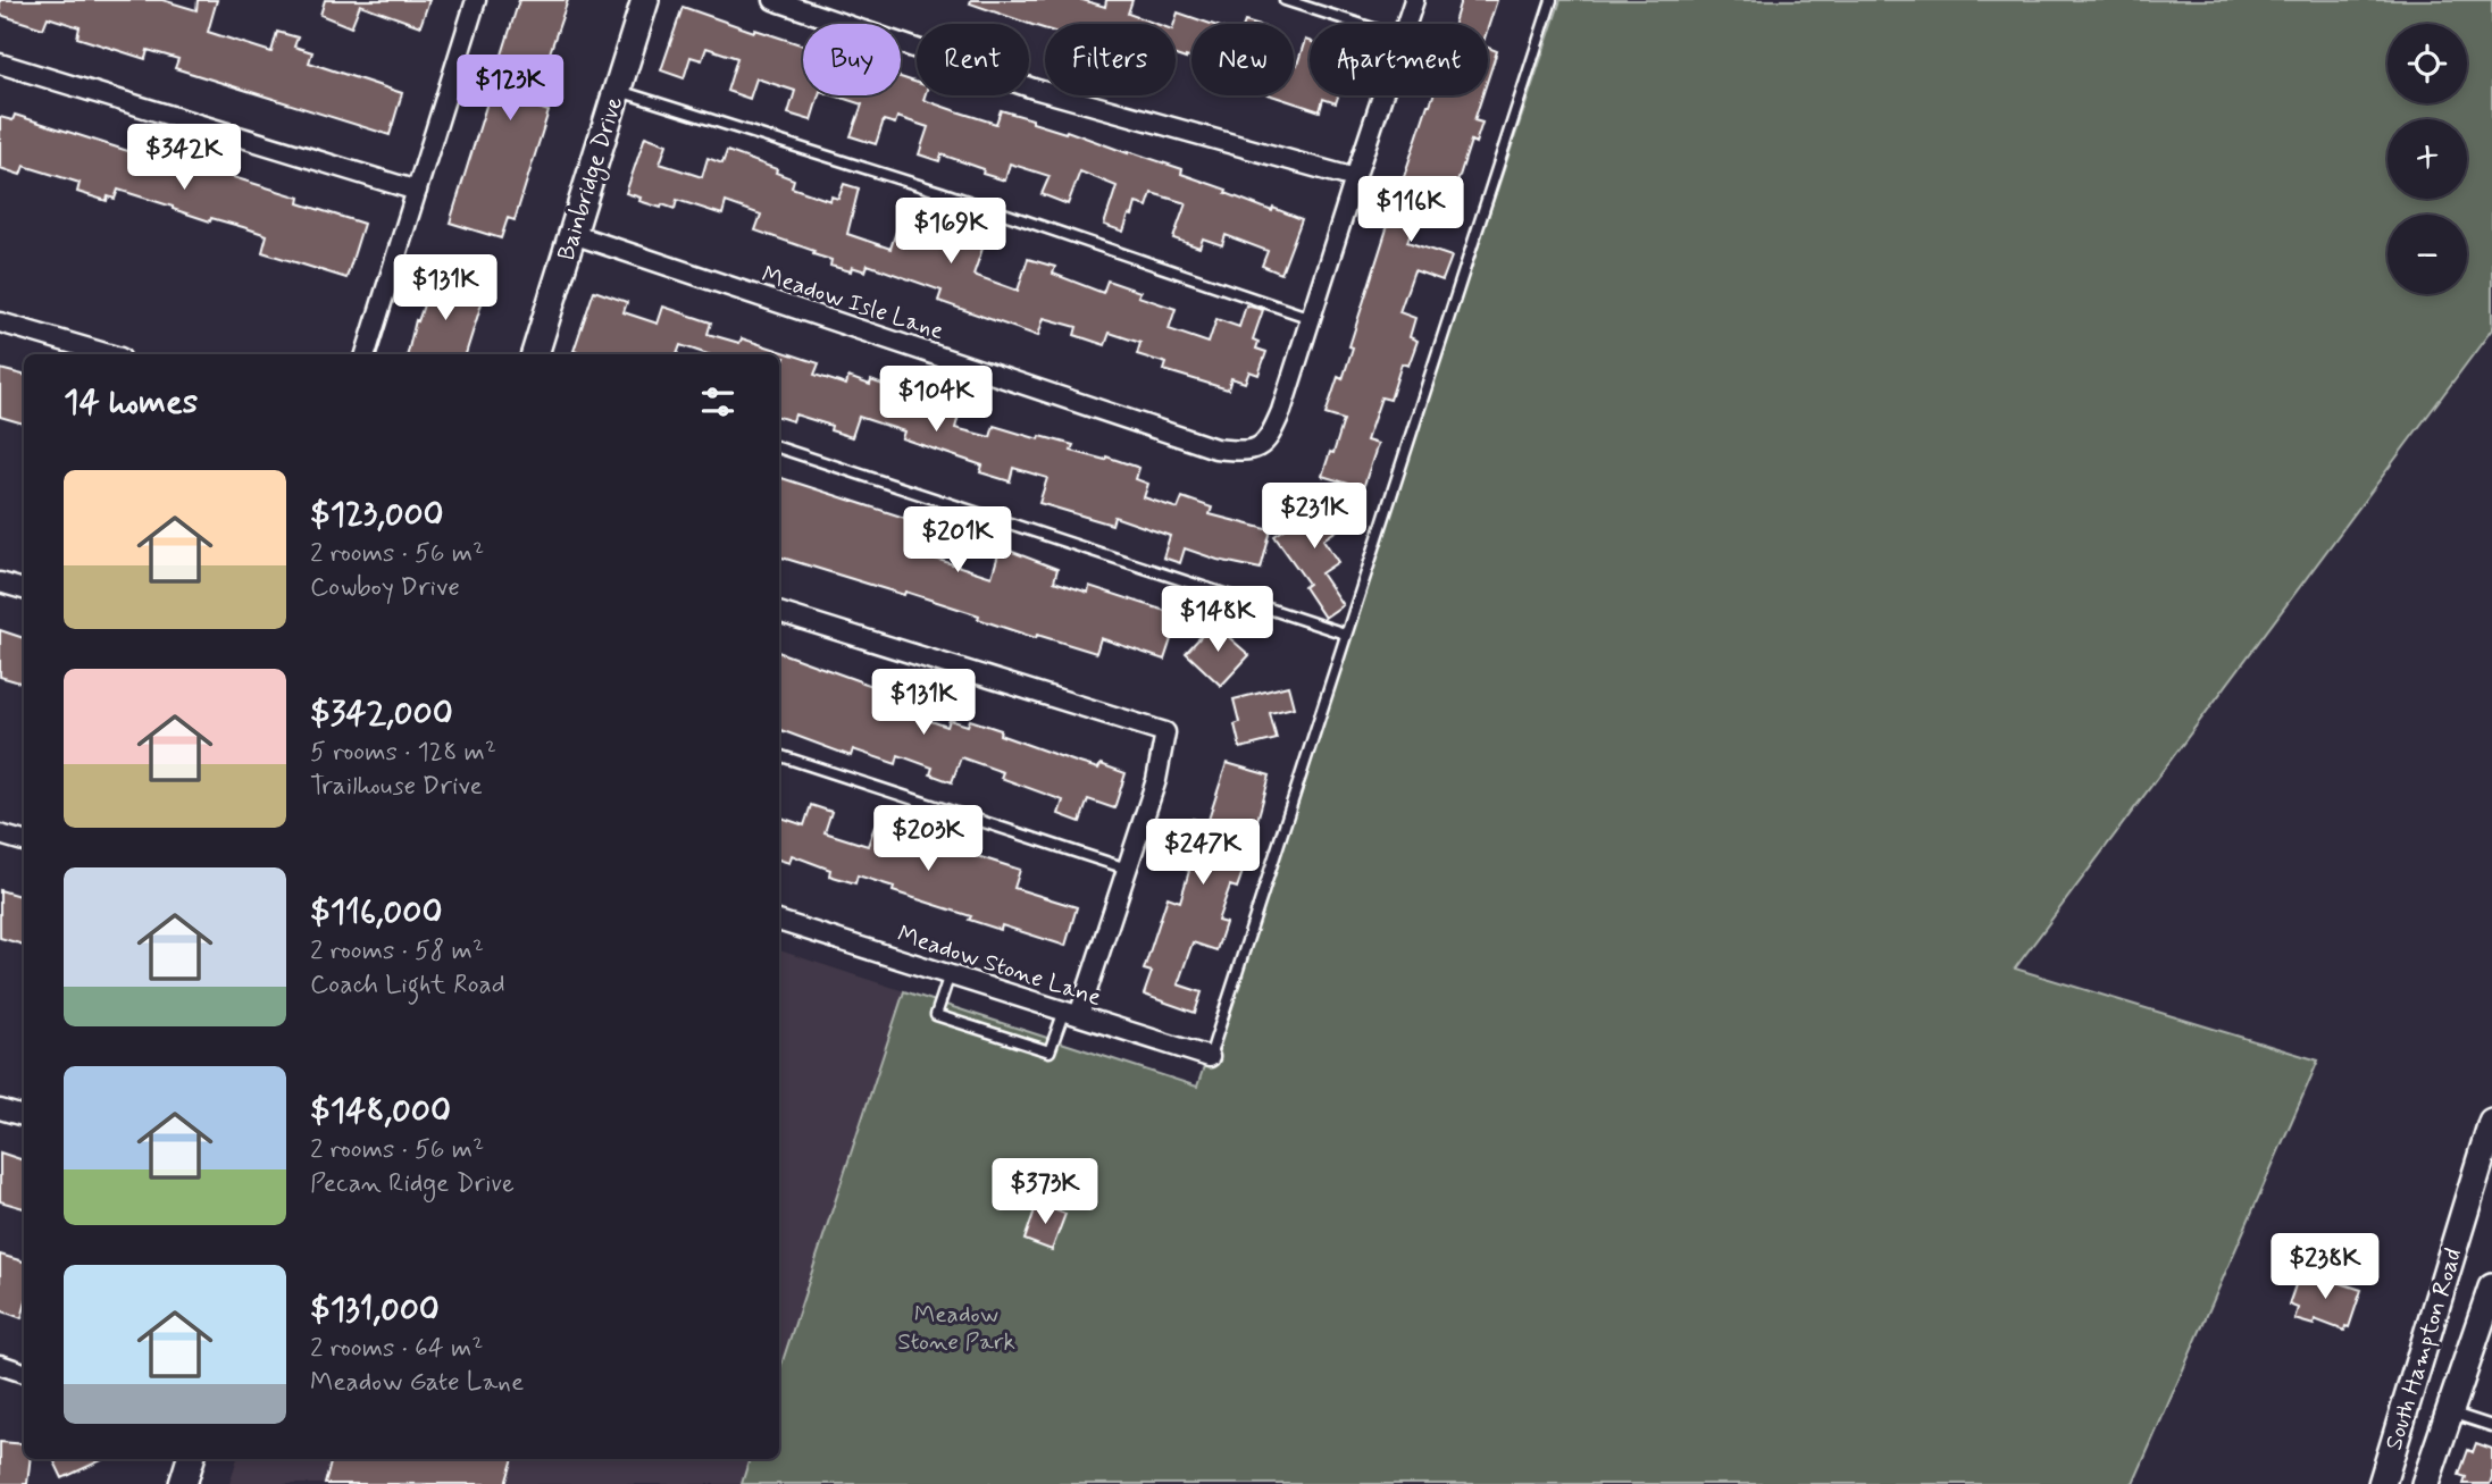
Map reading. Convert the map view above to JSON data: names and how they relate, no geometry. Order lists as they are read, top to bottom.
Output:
{
  "streets": {
    "main road": ["Bainbridge Drive", "South Hampton Road"],
    "street": ["Meadow Isle Lane", "Meadow Stone Lane"]
  },
  "crossings": [
    ["Bainbridge Drive", "Meadow Isle Lane"]
  ],
  "parks": ["Meadow Stone Park"],
  "page": {
    "map_buttons": ["+", "−"],
    "chip": [
      "Buy",
      "Rent",
      "Filters",
      "New",
      "Apartment"
    ],
    "price": [
      "$123K",
      "$342K",
      "$116K",
      "$169K",
      "$131K",
      "$104K",
      "$231K",
      "$201K",
      "$148K",
      "$131K",
      "$203K",
      "$247K",
      "$373K",
      "$238K"
    ],
    "heading": "14 homes",
    "list": [
      {
        "name": "$123,000",
        "note": "2 rooms · 56 m² · Cowboy Drive"
      },
      {
        "name": "$342,000",
        "note": "5 rooms · 128 m² · Trailhouse Drive"
      },
      {
        "name": "$116,000",
        "note": "2 rooms · 58 m² · Coach Light Road"
      },
      {
        "name": "$148,000",
        "note": "2 rooms · 56 m² · Pecan Ridge Drive"
      },
      {
        "name": "$131,000",
        "note": "2 rooms · 64 m² · Meadow Gate Lane"
      }
    ]
  }
}
